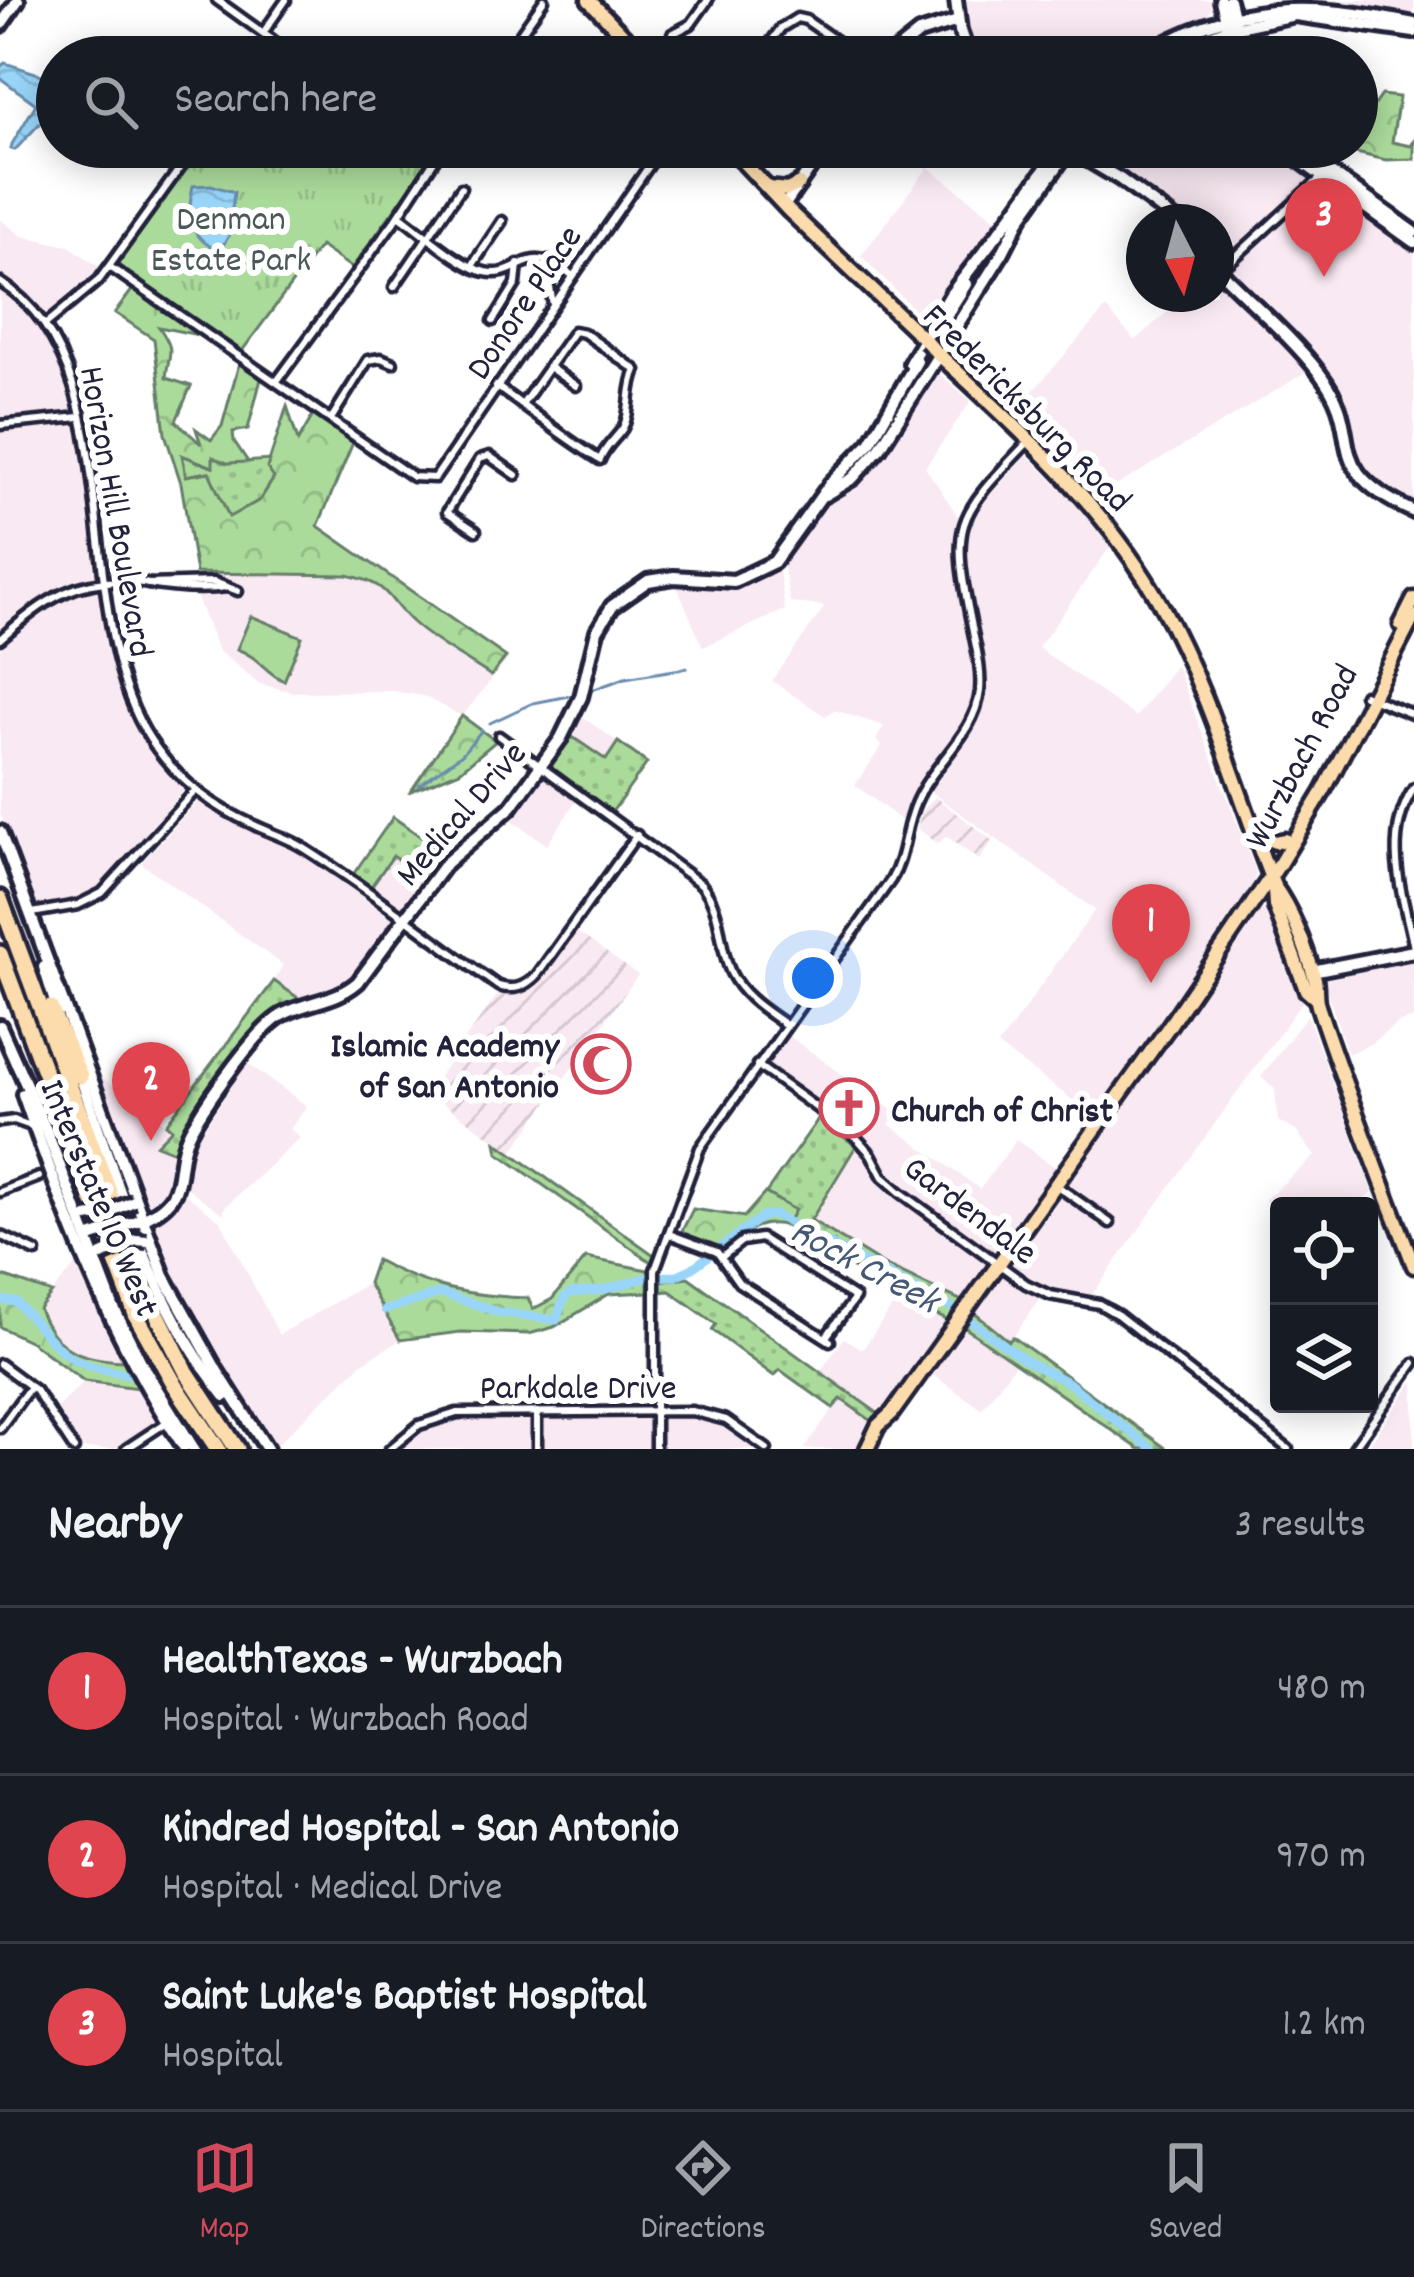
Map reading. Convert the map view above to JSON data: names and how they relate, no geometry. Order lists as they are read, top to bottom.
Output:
{
  "streets": {
    "main road": ["Fredericksburg Road", "Wurzbach Road"],
    "street": [
      "Donore Place",
      "Horizon Hill Boulevard",
      "Medical Drive",
      "Interstate 10 West",
      "Gardendale",
      "Parkdale Drive"
    ]
  },
  "crossings": [
    ["Fredericksburg Road", "Wurzbach Road"],
    ["Horizon Hill Boulevard", "Medical Drive"],
    ["Wurzbach Road", "Gardendale"],
    ["Medical Drive", "Interstate 10 West"]
  ],
  "water": ["Rock Creek"],
  "parks": ["Denman Estate Park"],
  "places": {
    "mosque": ["Islamic Academy of San Antonio"],
    "church": ["Church of Christ"]
  },
  "north": "bottom",
  "page": {
    "search": "Search here",
    "pins": ["3", "1", "2"],
    "heading": ["Nearby", "3 results"],
    "list": [
      {
        "mark": "1",
        "name": "HealthTexas - Wurzbach",
        "note": "Hospital · Wurzbach Road",
        "value": "480 m"
      },
      {
        "mark": "2",
        "name": "Kindred Hospital - San Antonio",
        "note": "Hospital · Medical Drive",
        "value": "970 m"
      },
      {
        "mark": "3",
        "name": "Saint Luke's Baptist Hospital",
        "note": "Hospital",
        "value": "1.2 km"
      }
    ],
    "nav": ["Map", "Directions", "Saved"]
  }
}
